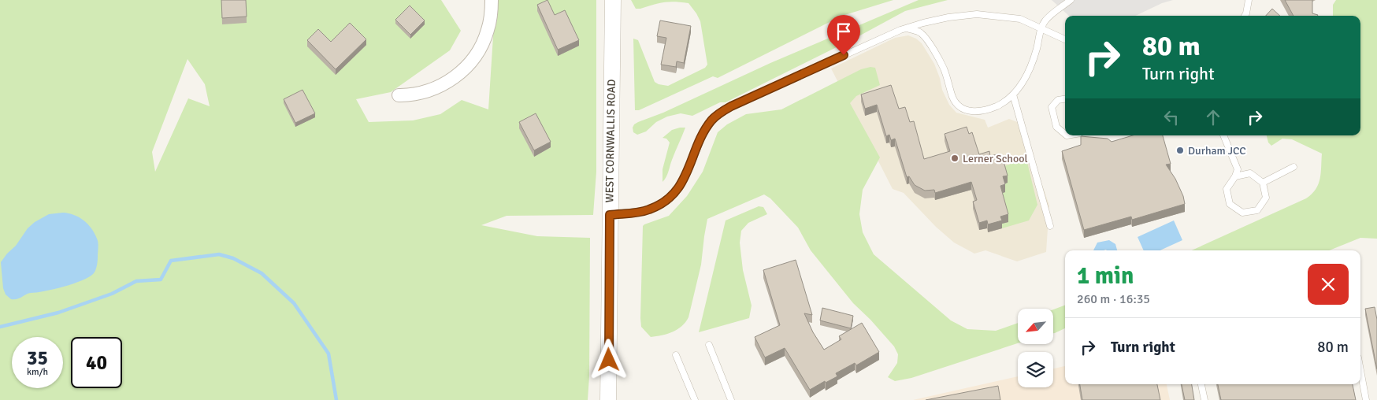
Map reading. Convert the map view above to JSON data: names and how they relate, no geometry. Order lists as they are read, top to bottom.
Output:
{
  "streets": {
    "street": ["WEST CORNWALLIS ROAD"]
  },
  "places": ["Durham JCC", "Lerner School"],
  "north": "bottom left",
  "page": {
    "turn": ["80 m", "Turn right"],
    "heading": ["1 min", "260 m · 16:35"],
    "list": [
      {
        "name": "Turn right",
        "value": "80 m"
      }
    ],
    "speed": "35 km/h",
    "limit": "40"
  }
}
